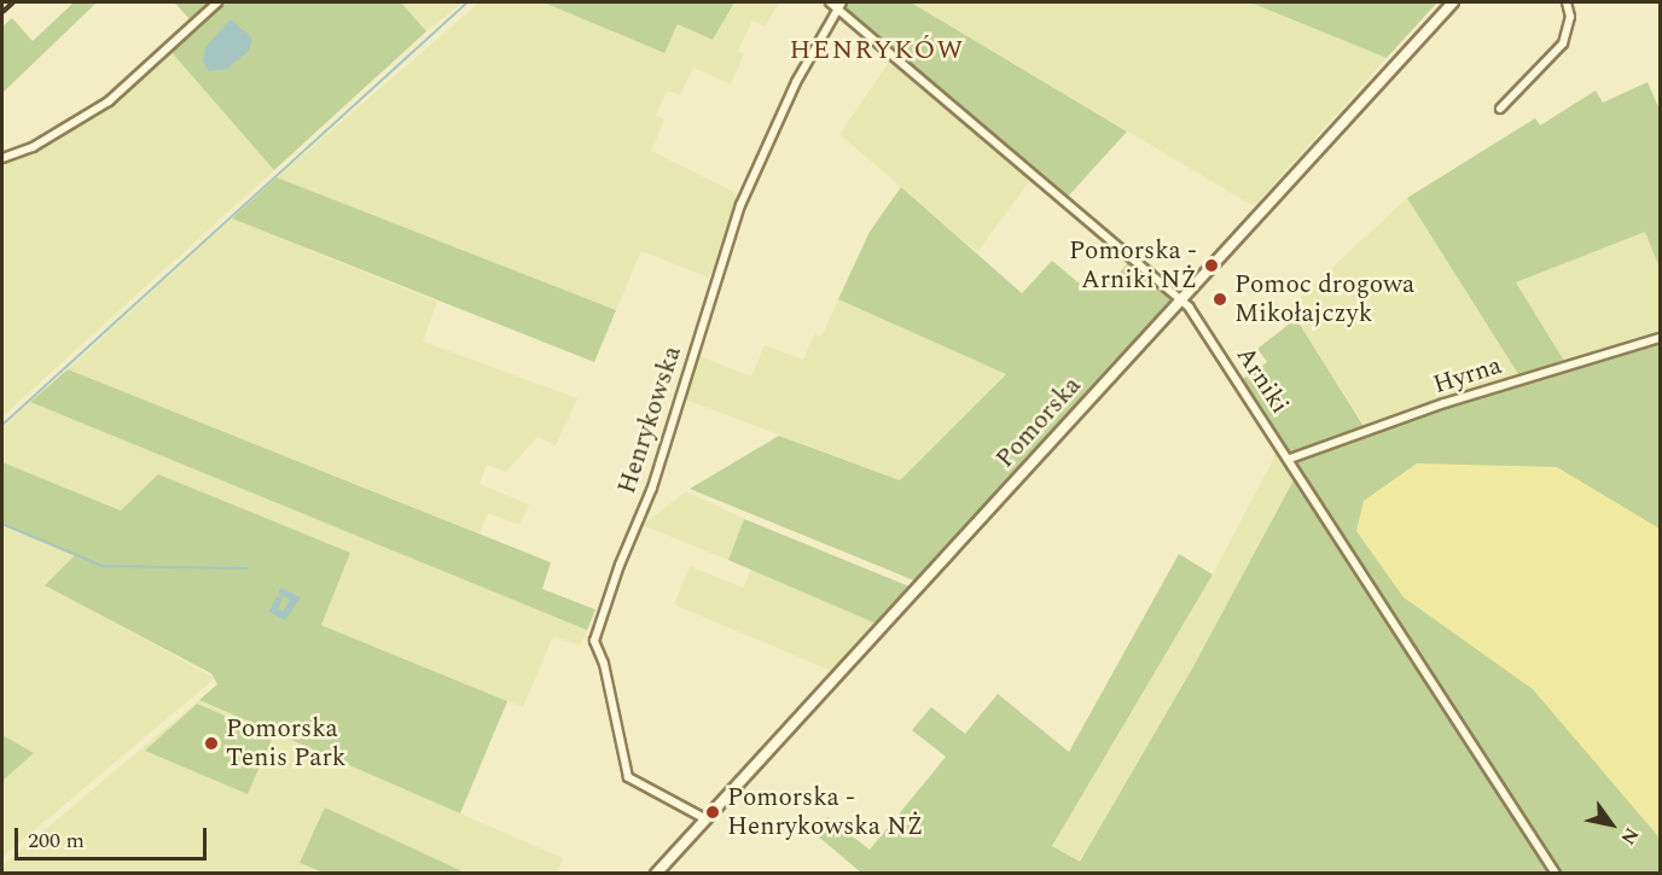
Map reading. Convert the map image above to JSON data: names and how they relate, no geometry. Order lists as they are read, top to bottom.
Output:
{
  "streets": {
    "street": [
      "Hyrna",
      "Arniki",
      "Henrykowska",
      "Pomorska"
    ]
  },
  "crossings": [
    ["Hyrna", "Arniki"],
    ["Arniki", "Henrykowska"],
    ["Arniki", "Pomorska"],
    ["Henrykowska", "Pomorska"]
  ],
  "districts": ["HENRYKÓW"],
  "places": [
    "Pomorska - Arniki NŻ",
    "Pomoc drogowa Mikołajczyk",
    "Pomorska Tenis Park",
    "Pomorska - Henrykowska NŻ"
  ],
  "scale_bar": "200 m",
  "north": "bottom right"
}
